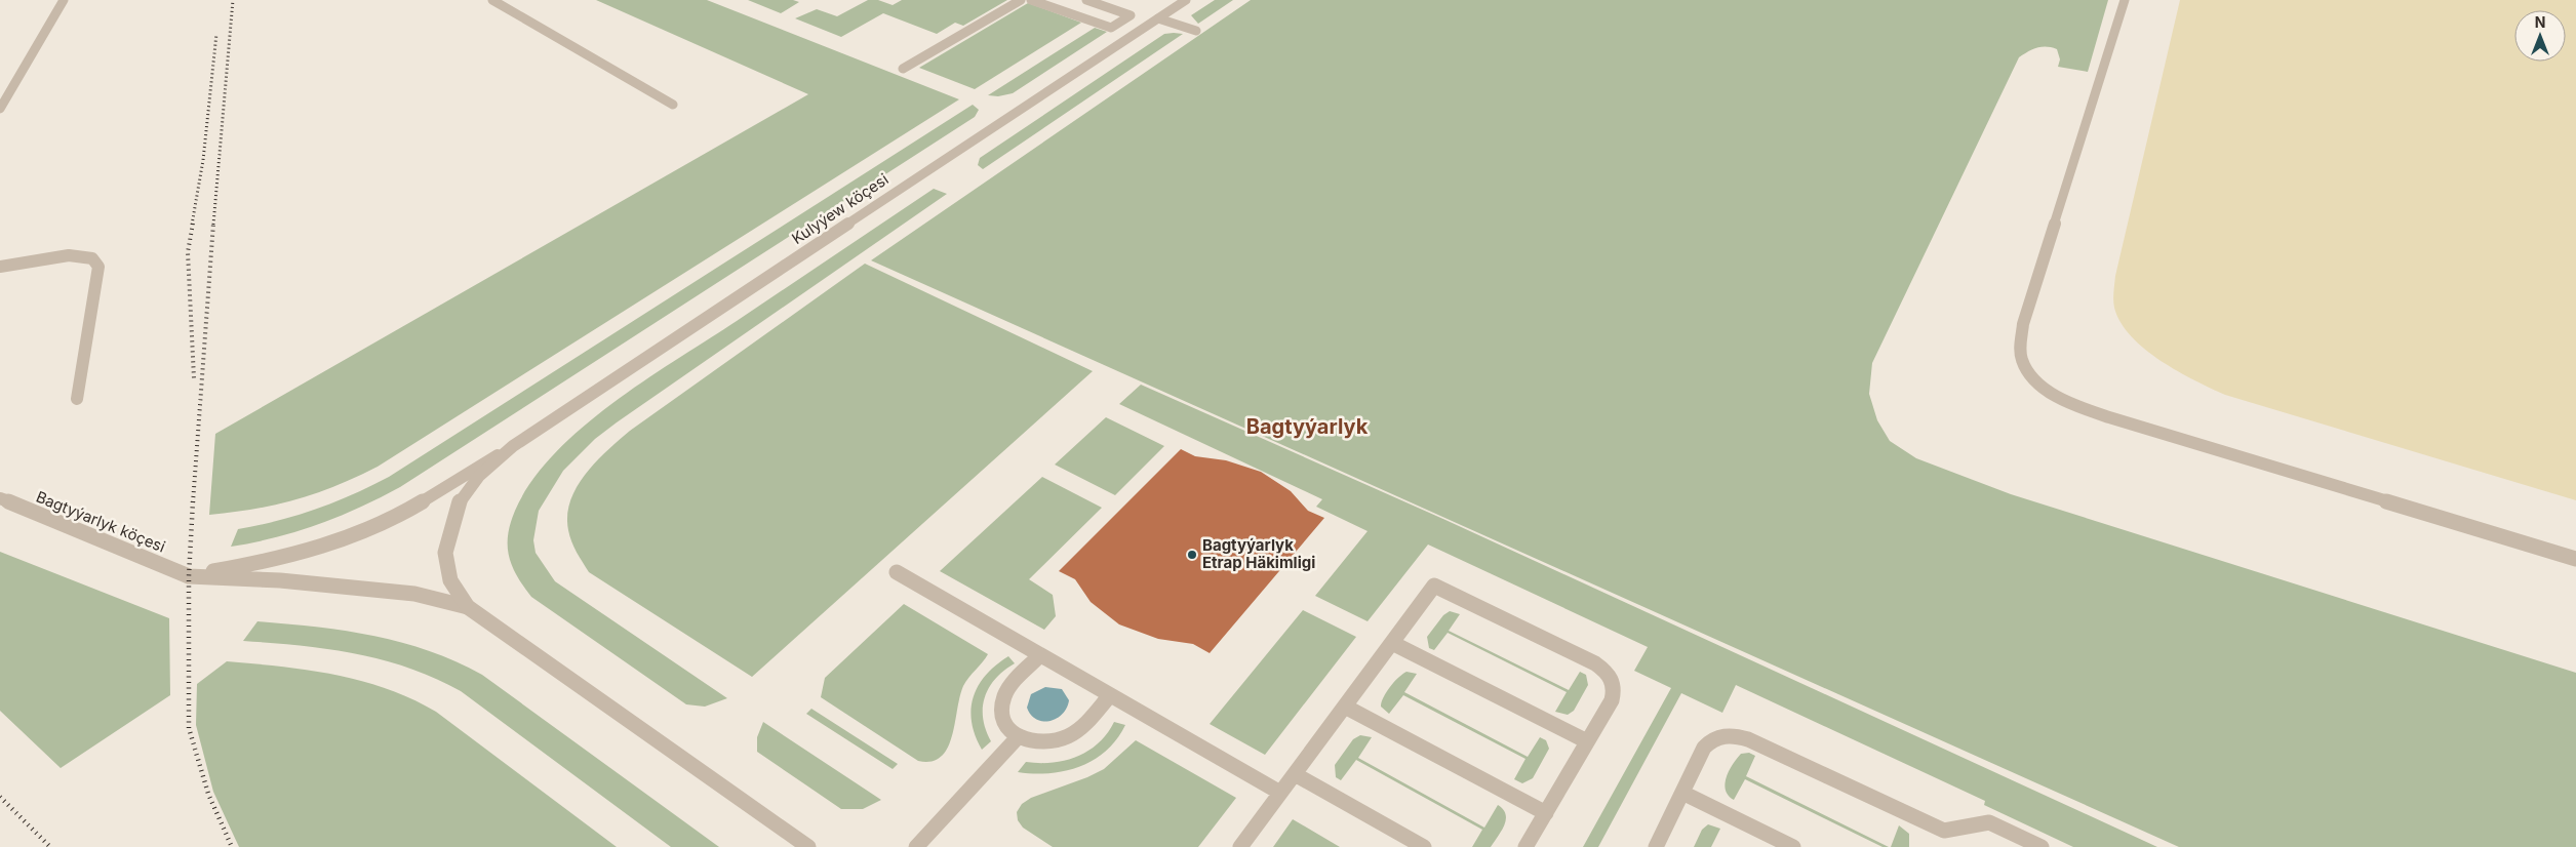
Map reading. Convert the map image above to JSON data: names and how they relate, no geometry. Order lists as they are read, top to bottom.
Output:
{
  "streets": {
    "street": ["Kulyýew köçesi", "Bagtyýarlyk köçesi"]
  },
  "districts": ["Bagtyýarlyk"],
  "places": ["Bagtyýarlyk Etrap Häkimligi"],
  "north": "top"
}
